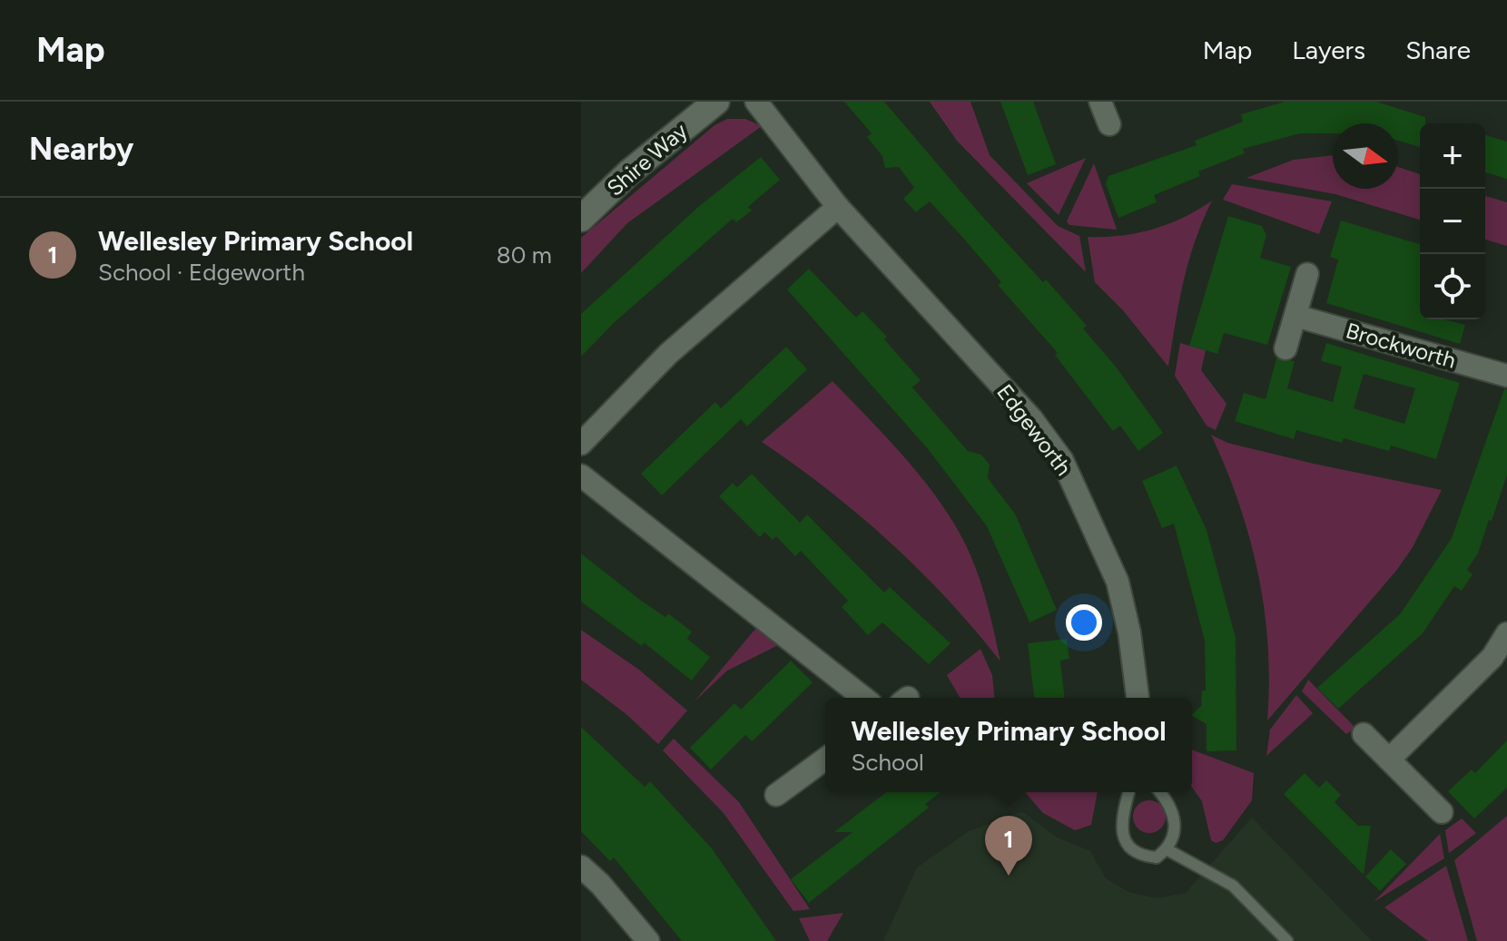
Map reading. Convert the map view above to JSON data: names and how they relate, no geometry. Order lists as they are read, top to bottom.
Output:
{
  "streets": {
    "street": ["Shire Way", "Brockworth", "Edgeworth"]
  },
  "north": "right",
  "page": {
    "header": "Map",
    "nav": ["Map", "Layers", "Share"],
    "heading": "Nearby",
    "map_buttons": ["+", "−"],
    "list": [
      {
        "mark": "1",
        "name": "Wellesley Primary School",
        "note": "School · Edgeworth",
        "value": "80 m"
      }
    ],
    "popup": ["Wellesley Primary School", "School"],
    "pins": "1"
  }
}
